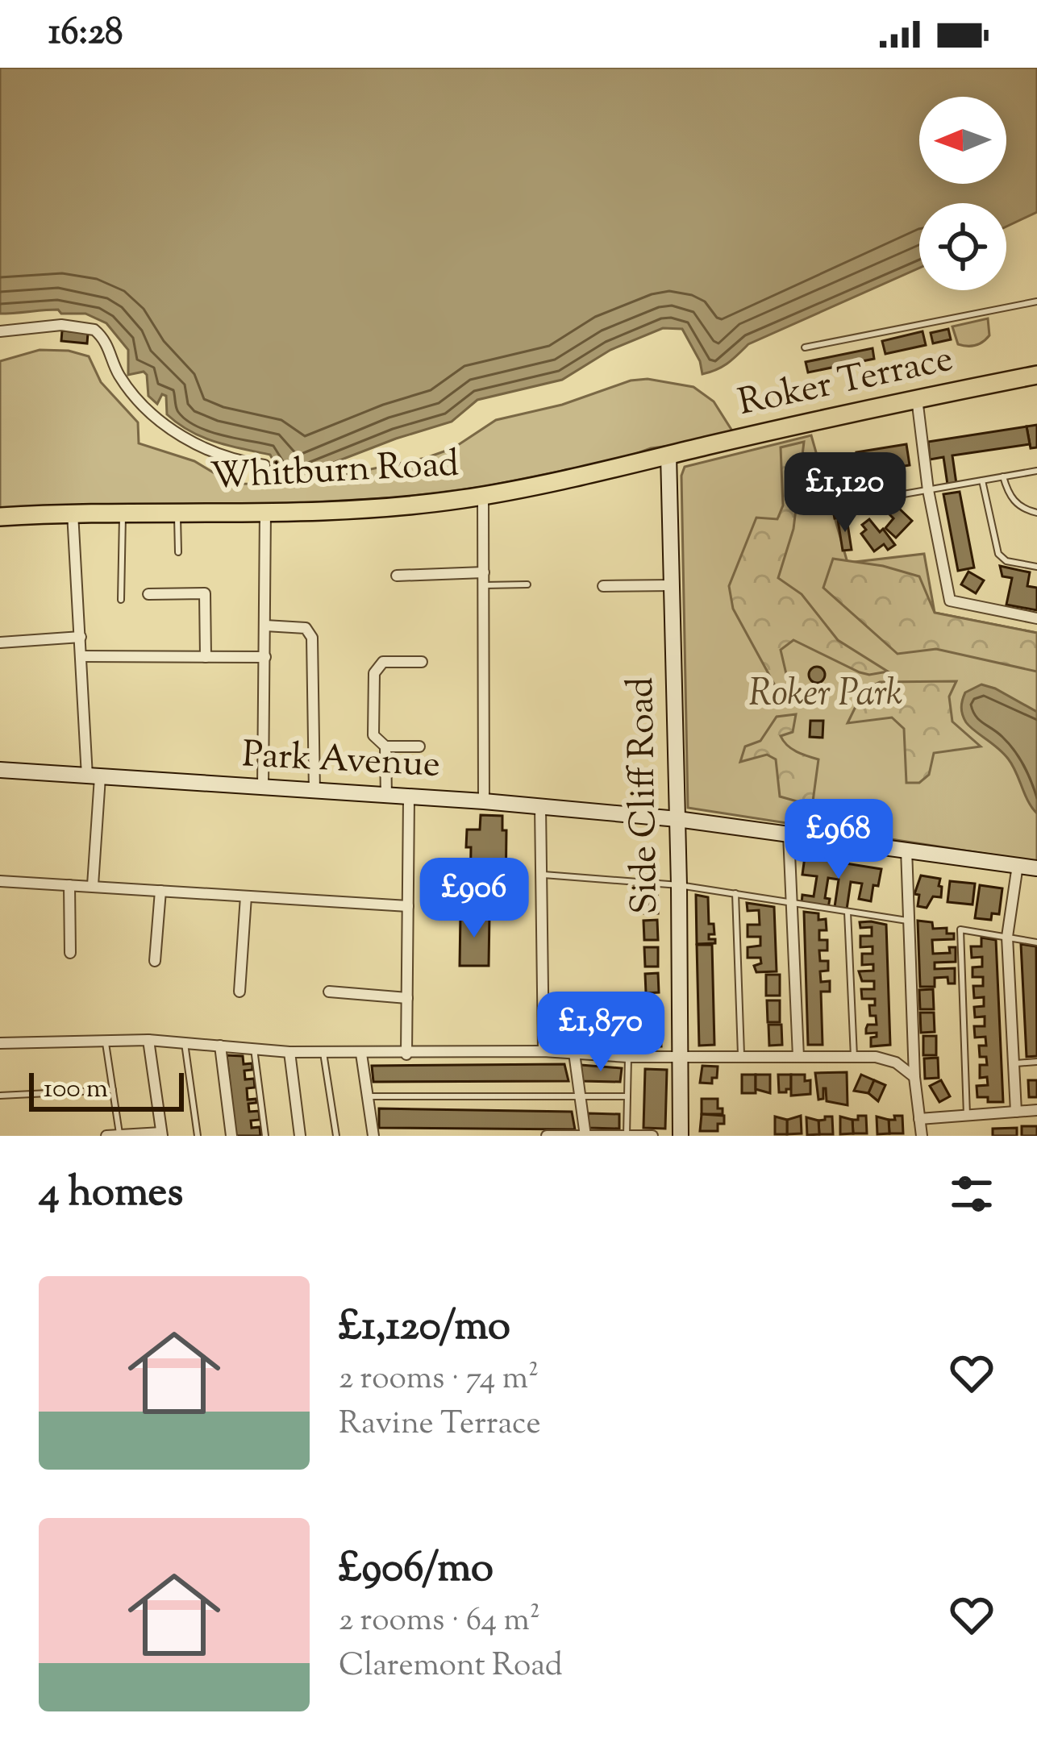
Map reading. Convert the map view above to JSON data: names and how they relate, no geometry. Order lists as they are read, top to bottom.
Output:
{
  "streets": {
    "main road": ["Roker Terrace", "Whitburn Road"],
    "street": ["Park Avenue", "Side Cliff Road"]
  },
  "crossings": [
    ["Roker Terrace", "Whitburn Road"],
    ["Roker Terrace", "Side Cliff Road"],
    ["Whitburn Road", "Side Cliff Road"],
    ["Park Avenue", "Side Cliff Road"]
  ],
  "parks": ["Roker Park"],
  "scale_bar": "100 m",
  "north": "left",
  "page": {
    "status": "16:28",
    "price": [
      "£1,120",
      "£968",
      "£906",
      "£1,870"
    ],
    "scale": "100 m",
    "heading": "4 homes",
    "list": [
      {
        "name": "£1,120/mo",
        "note": "2 rooms · 74 m² · Ravine Terrace"
      },
      {
        "name": "£906/mo",
        "note": "2 rooms · 64 m² · Claremont Road"
      }
    ]
  }
}
